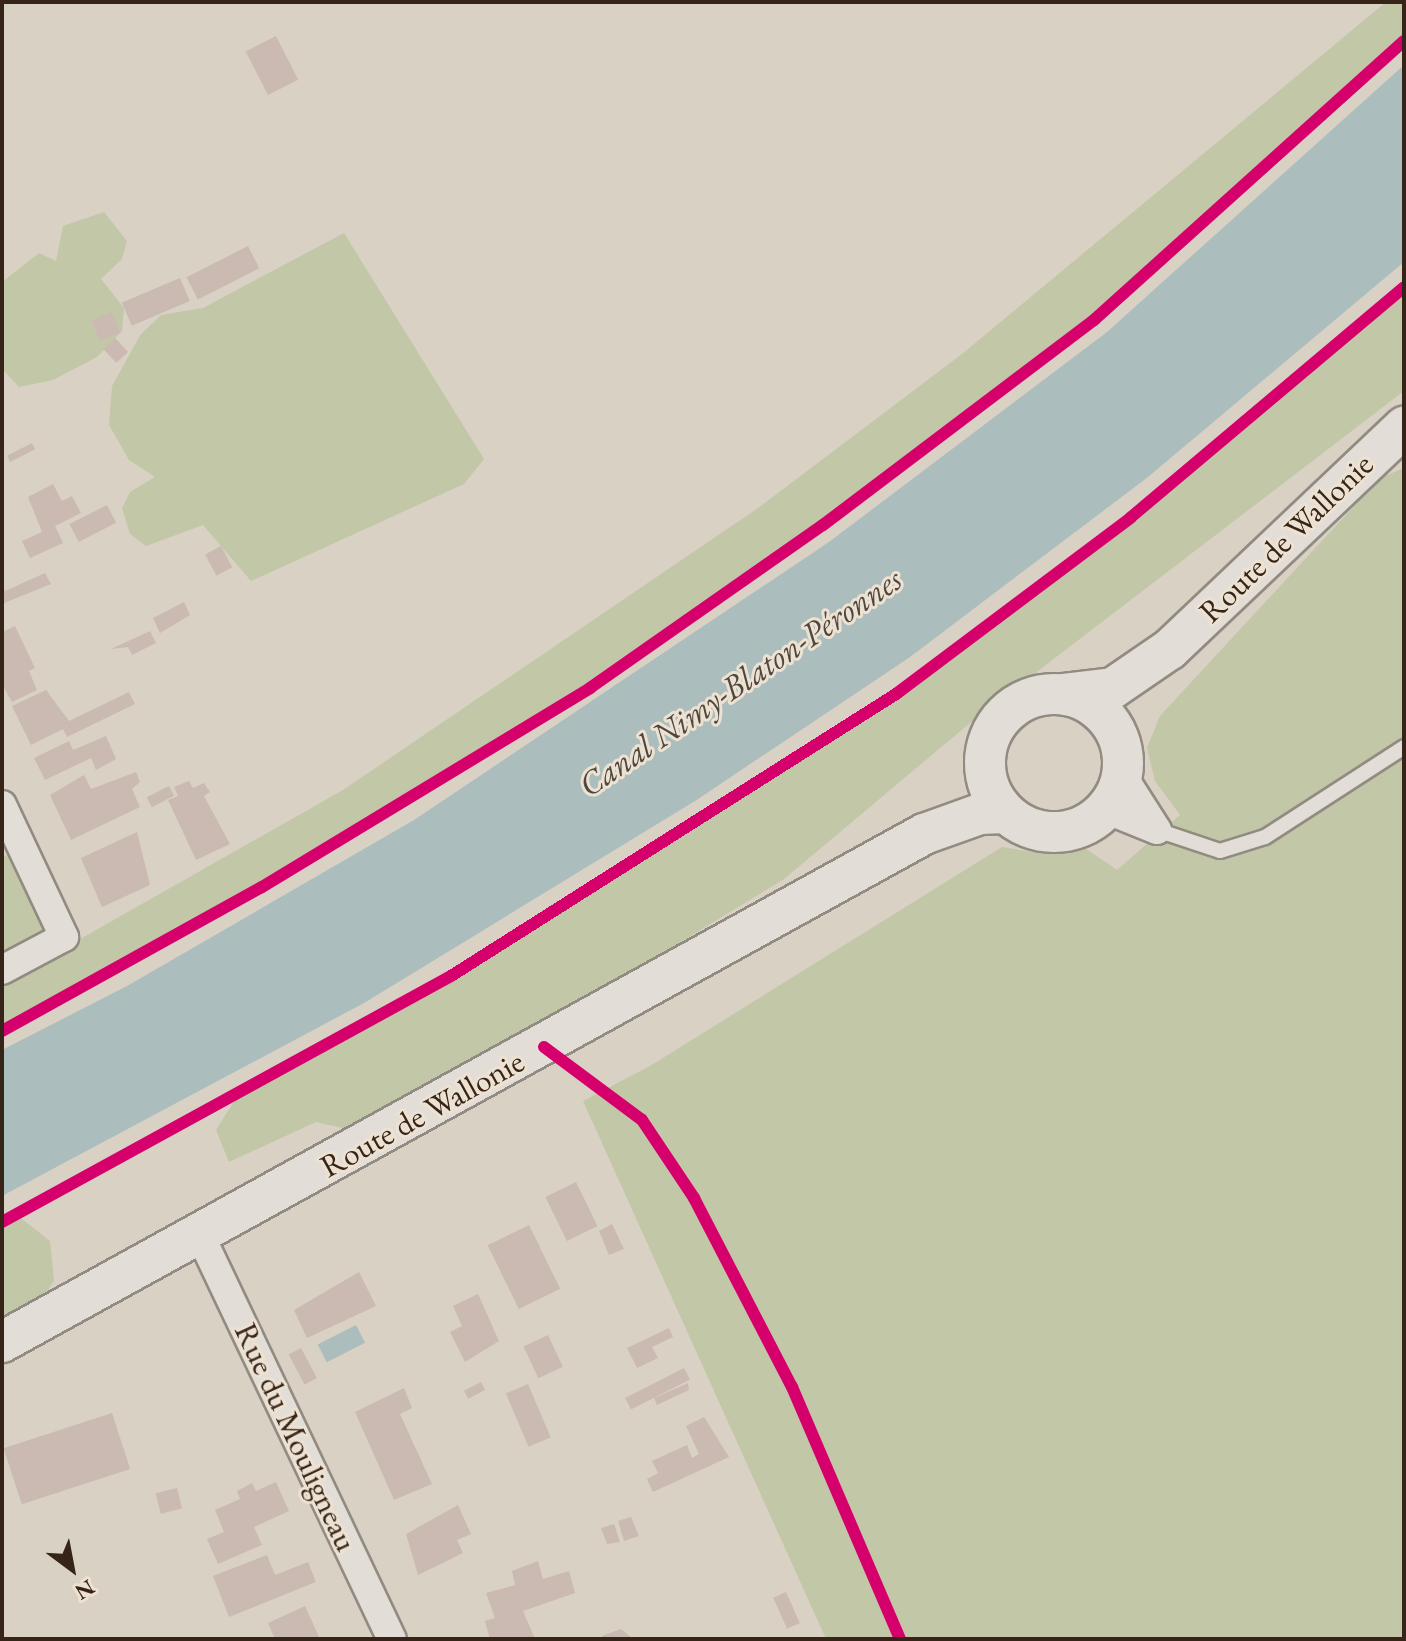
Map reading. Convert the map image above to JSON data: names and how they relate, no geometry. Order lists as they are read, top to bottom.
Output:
{
  "streets": {
    "main road": ["Route de Wallonie"],
    "street": ["Rue du Mouligneau"]
  },
  "crossings": [
    ["Route de Wallonie", "Rue du Mouligneau"]
  ],
  "water": ["Canal Nimy-Blaton-Péronnes"],
  "north": "bottom right"
}
